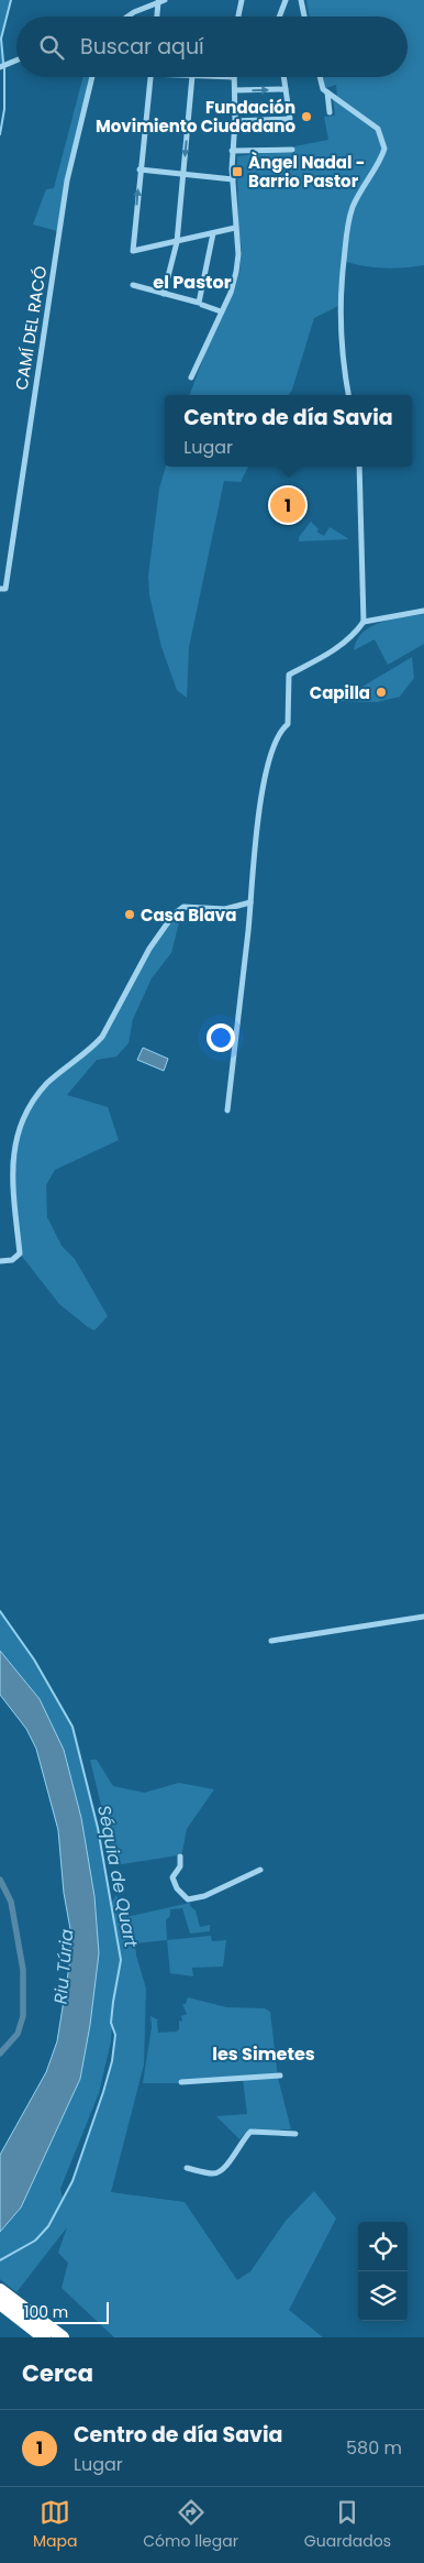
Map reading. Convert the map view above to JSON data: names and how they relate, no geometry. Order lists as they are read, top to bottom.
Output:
{
  "streets": {
    "street": ["CAMÍ DEL RACÓ"]
  },
  "districts": ["el Pastor", "les Simetes"],
  "water": ["Séquia de Quart", "Riu Túria"],
  "places": {
    "other": ["Fundación Movimiento Ciudadano", "Capilla", "Casa Blava"],
    "transit": ["Àngel Nadal - Barrio Pastor"]
  },
  "scale_bar": "100 m",
  "page": {
    "search": "Buscar aquí",
    "popup": ["Centro de día Savia", "Lugar"],
    "pins": "1",
    "scale": "100 m",
    "heading": "Cerca",
    "list": [
      {
        "mark": "1",
        "name": "Centro de día Savia",
        "note": "Lugar",
        "value": "580 m"
      }
    ],
    "nav": ["Mapa", "Cómo llegar", "Guardados"]
  }
}
